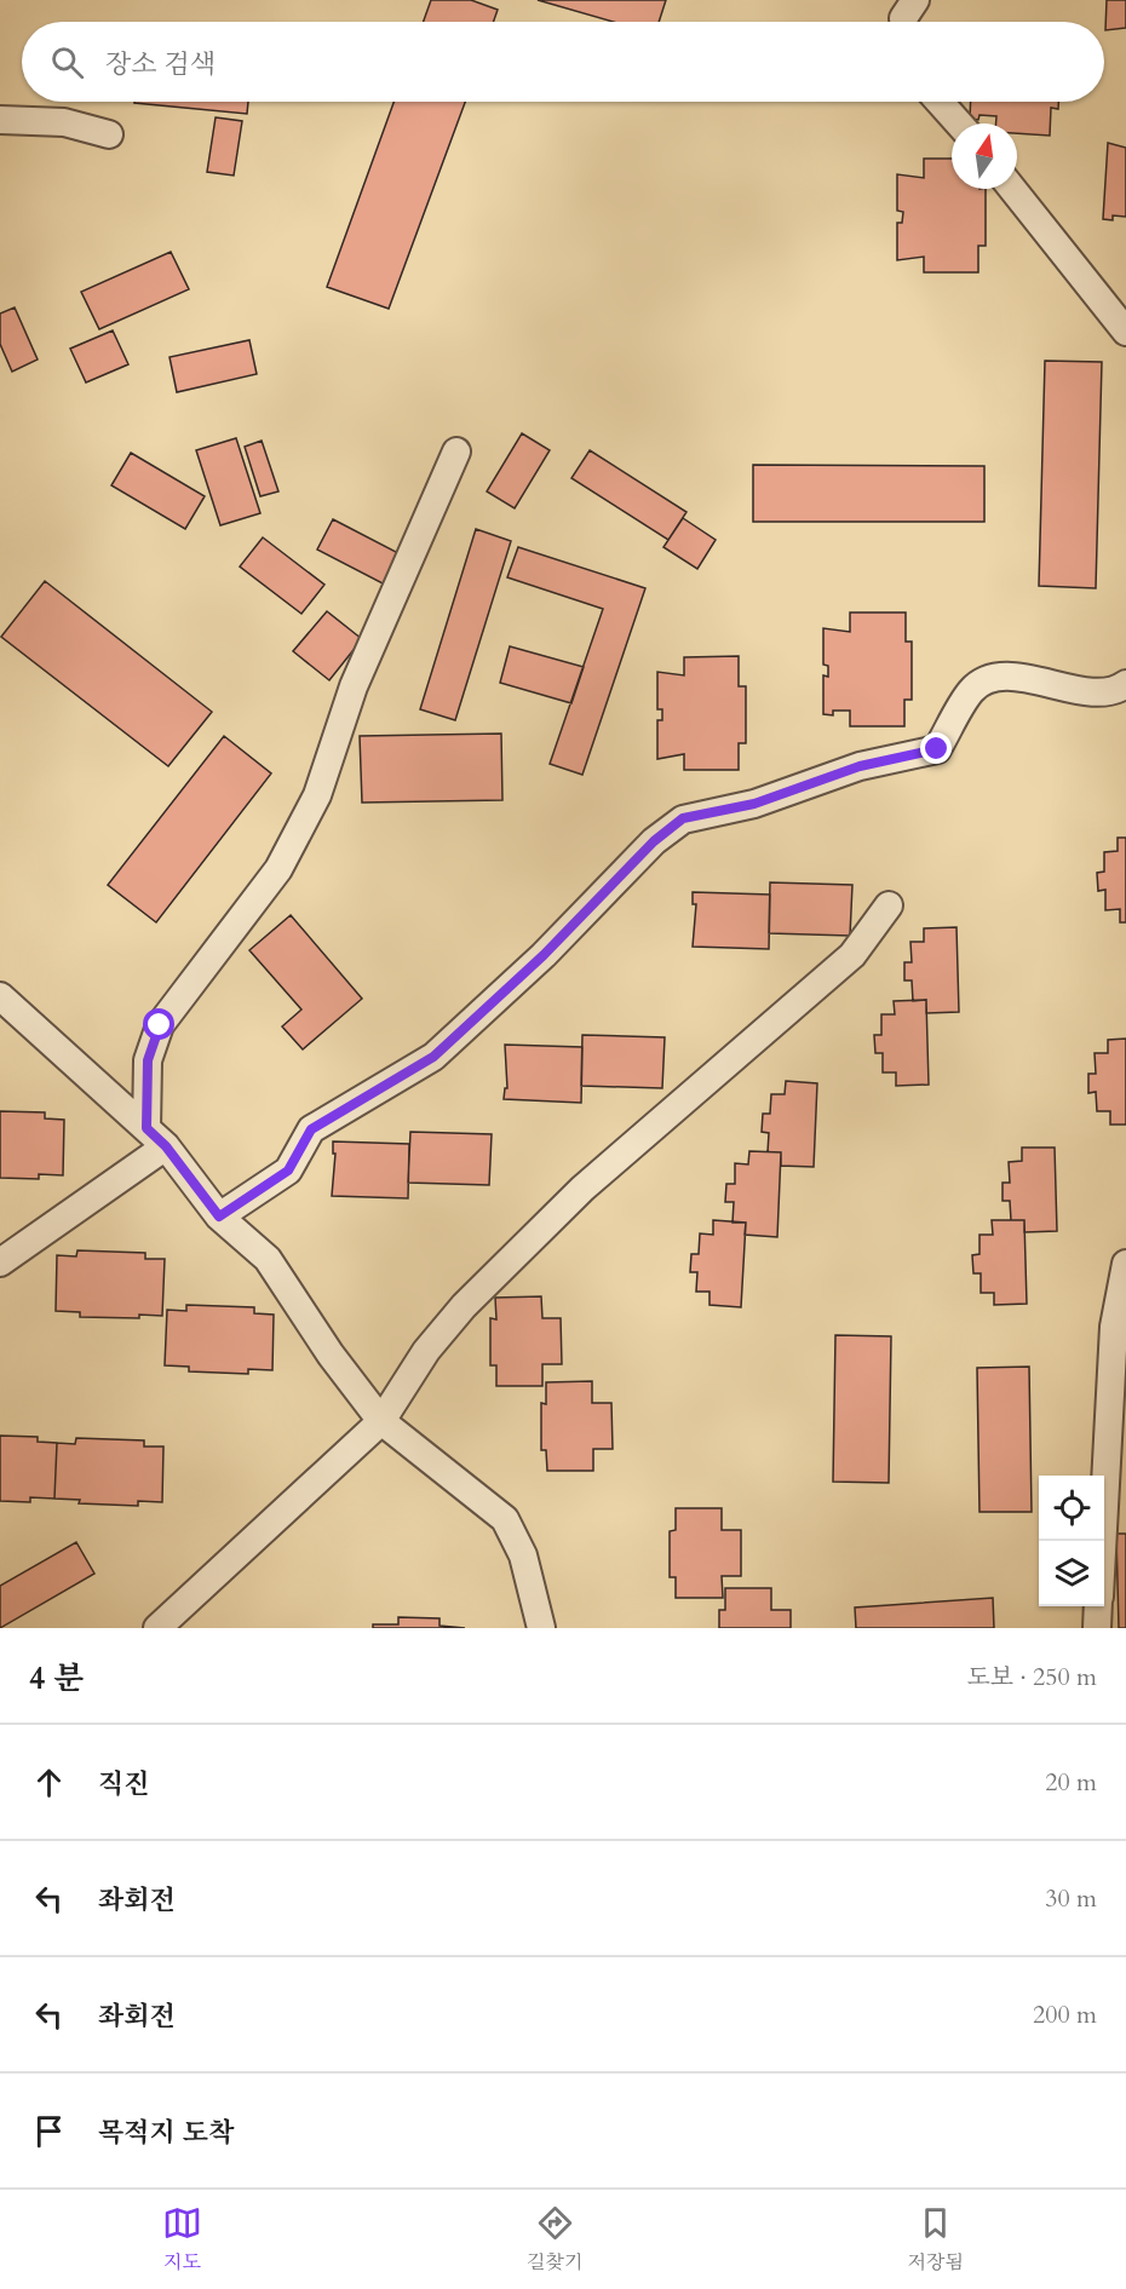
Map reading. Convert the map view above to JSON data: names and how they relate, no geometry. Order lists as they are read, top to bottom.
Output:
{
  "north": "top",
  "page": {
    "search": "장소 검색",
    "heading": ["4 분", "도보 · 250 m"],
    "list": [
      ["직진", "20 m"],
      ["좌회전", "30 m"],
      ["좌회전", "200 m"],
      "목적지 도착"
    ],
    "nav": ["지도", "길찾기", "저장됨"]
  }
}
